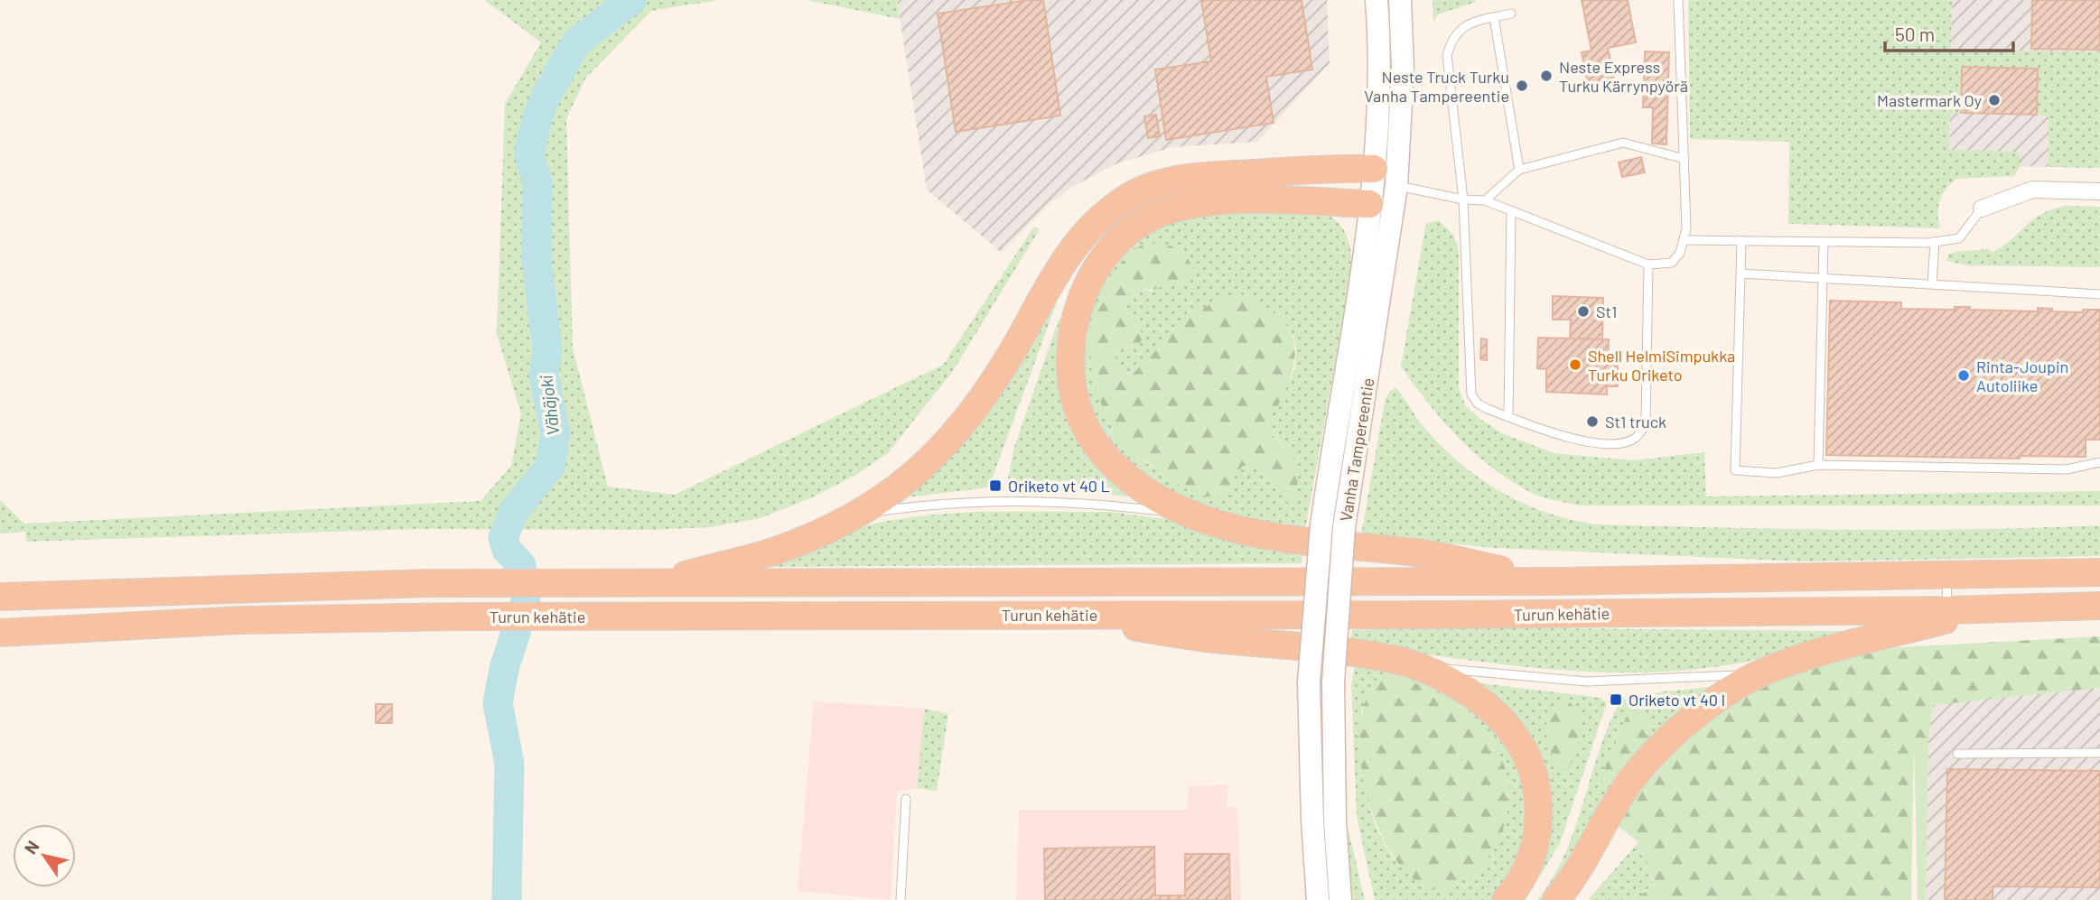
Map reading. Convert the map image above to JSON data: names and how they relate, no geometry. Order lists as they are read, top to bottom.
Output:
{
  "streets": {
    "highway": ["Turun kehätie"],
    "main road": ["Vanha Tampereentie"]
  },
  "water": ["Vähäjoki"],
  "places": {
    "other": [
      "Neste Express Turku Kärrynpyörä",
      "Neste Truck Turku Vanha Tampereentie",
      "Mastermark Oy",
      "St1",
      "Shell HelmiSimpukka Turku Oriketo",
      "Rinta-Joupin Autoliike",
      "St1 truck"
    ],
    "transit": ["Oriketo vt 40 L", "Oriketo vt 40 I"]
  },
  "scale_bar": "50 m",
  "north": "top left"
}
